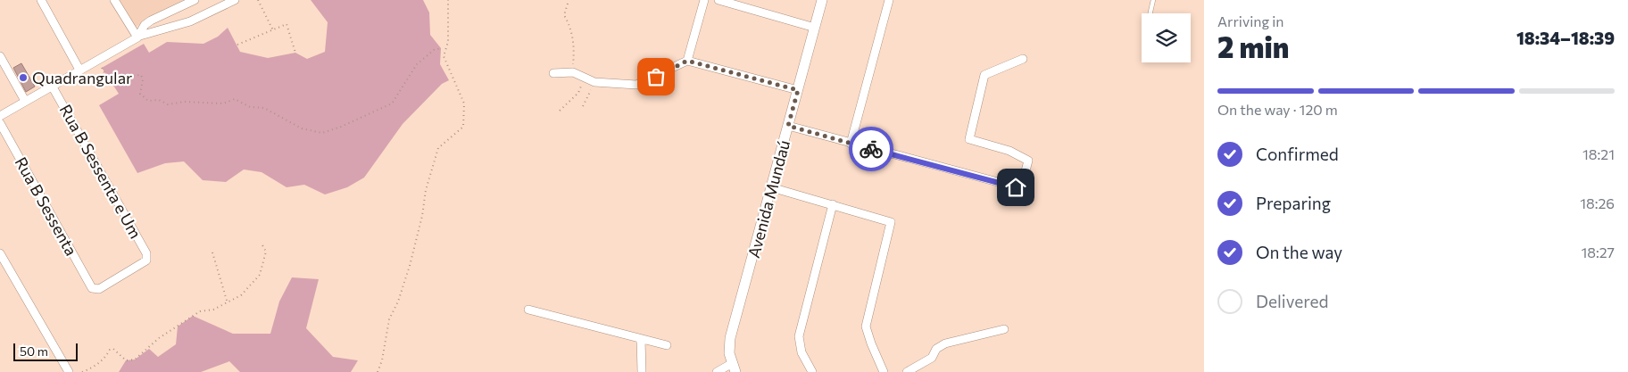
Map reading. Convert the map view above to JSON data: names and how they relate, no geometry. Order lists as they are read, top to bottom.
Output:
{
  "streets": {
    "street": ["Rua B Sessenta e Um", "Avenida Mundaú", "Rua B Sessenta"]
  },
  "crossings": [
    ["Rua B Sessenta e Um", "Rua B Sessenta"]
  ],
  "places": ["Quadrangular"],
  "scale_bar": "50 m",
  "page": {
    "heading": ["2 min", "Arriving in", "18:34–18:39"],
    "bar": "On the way · 120 m",
    "list": [
      ["Confirmed", "18:21"],
      ["Preparing", "18:26"],
      ["On the way", "18:27"],
      "Delivered"
    ],
    "scale": "50 m"
  }
}
